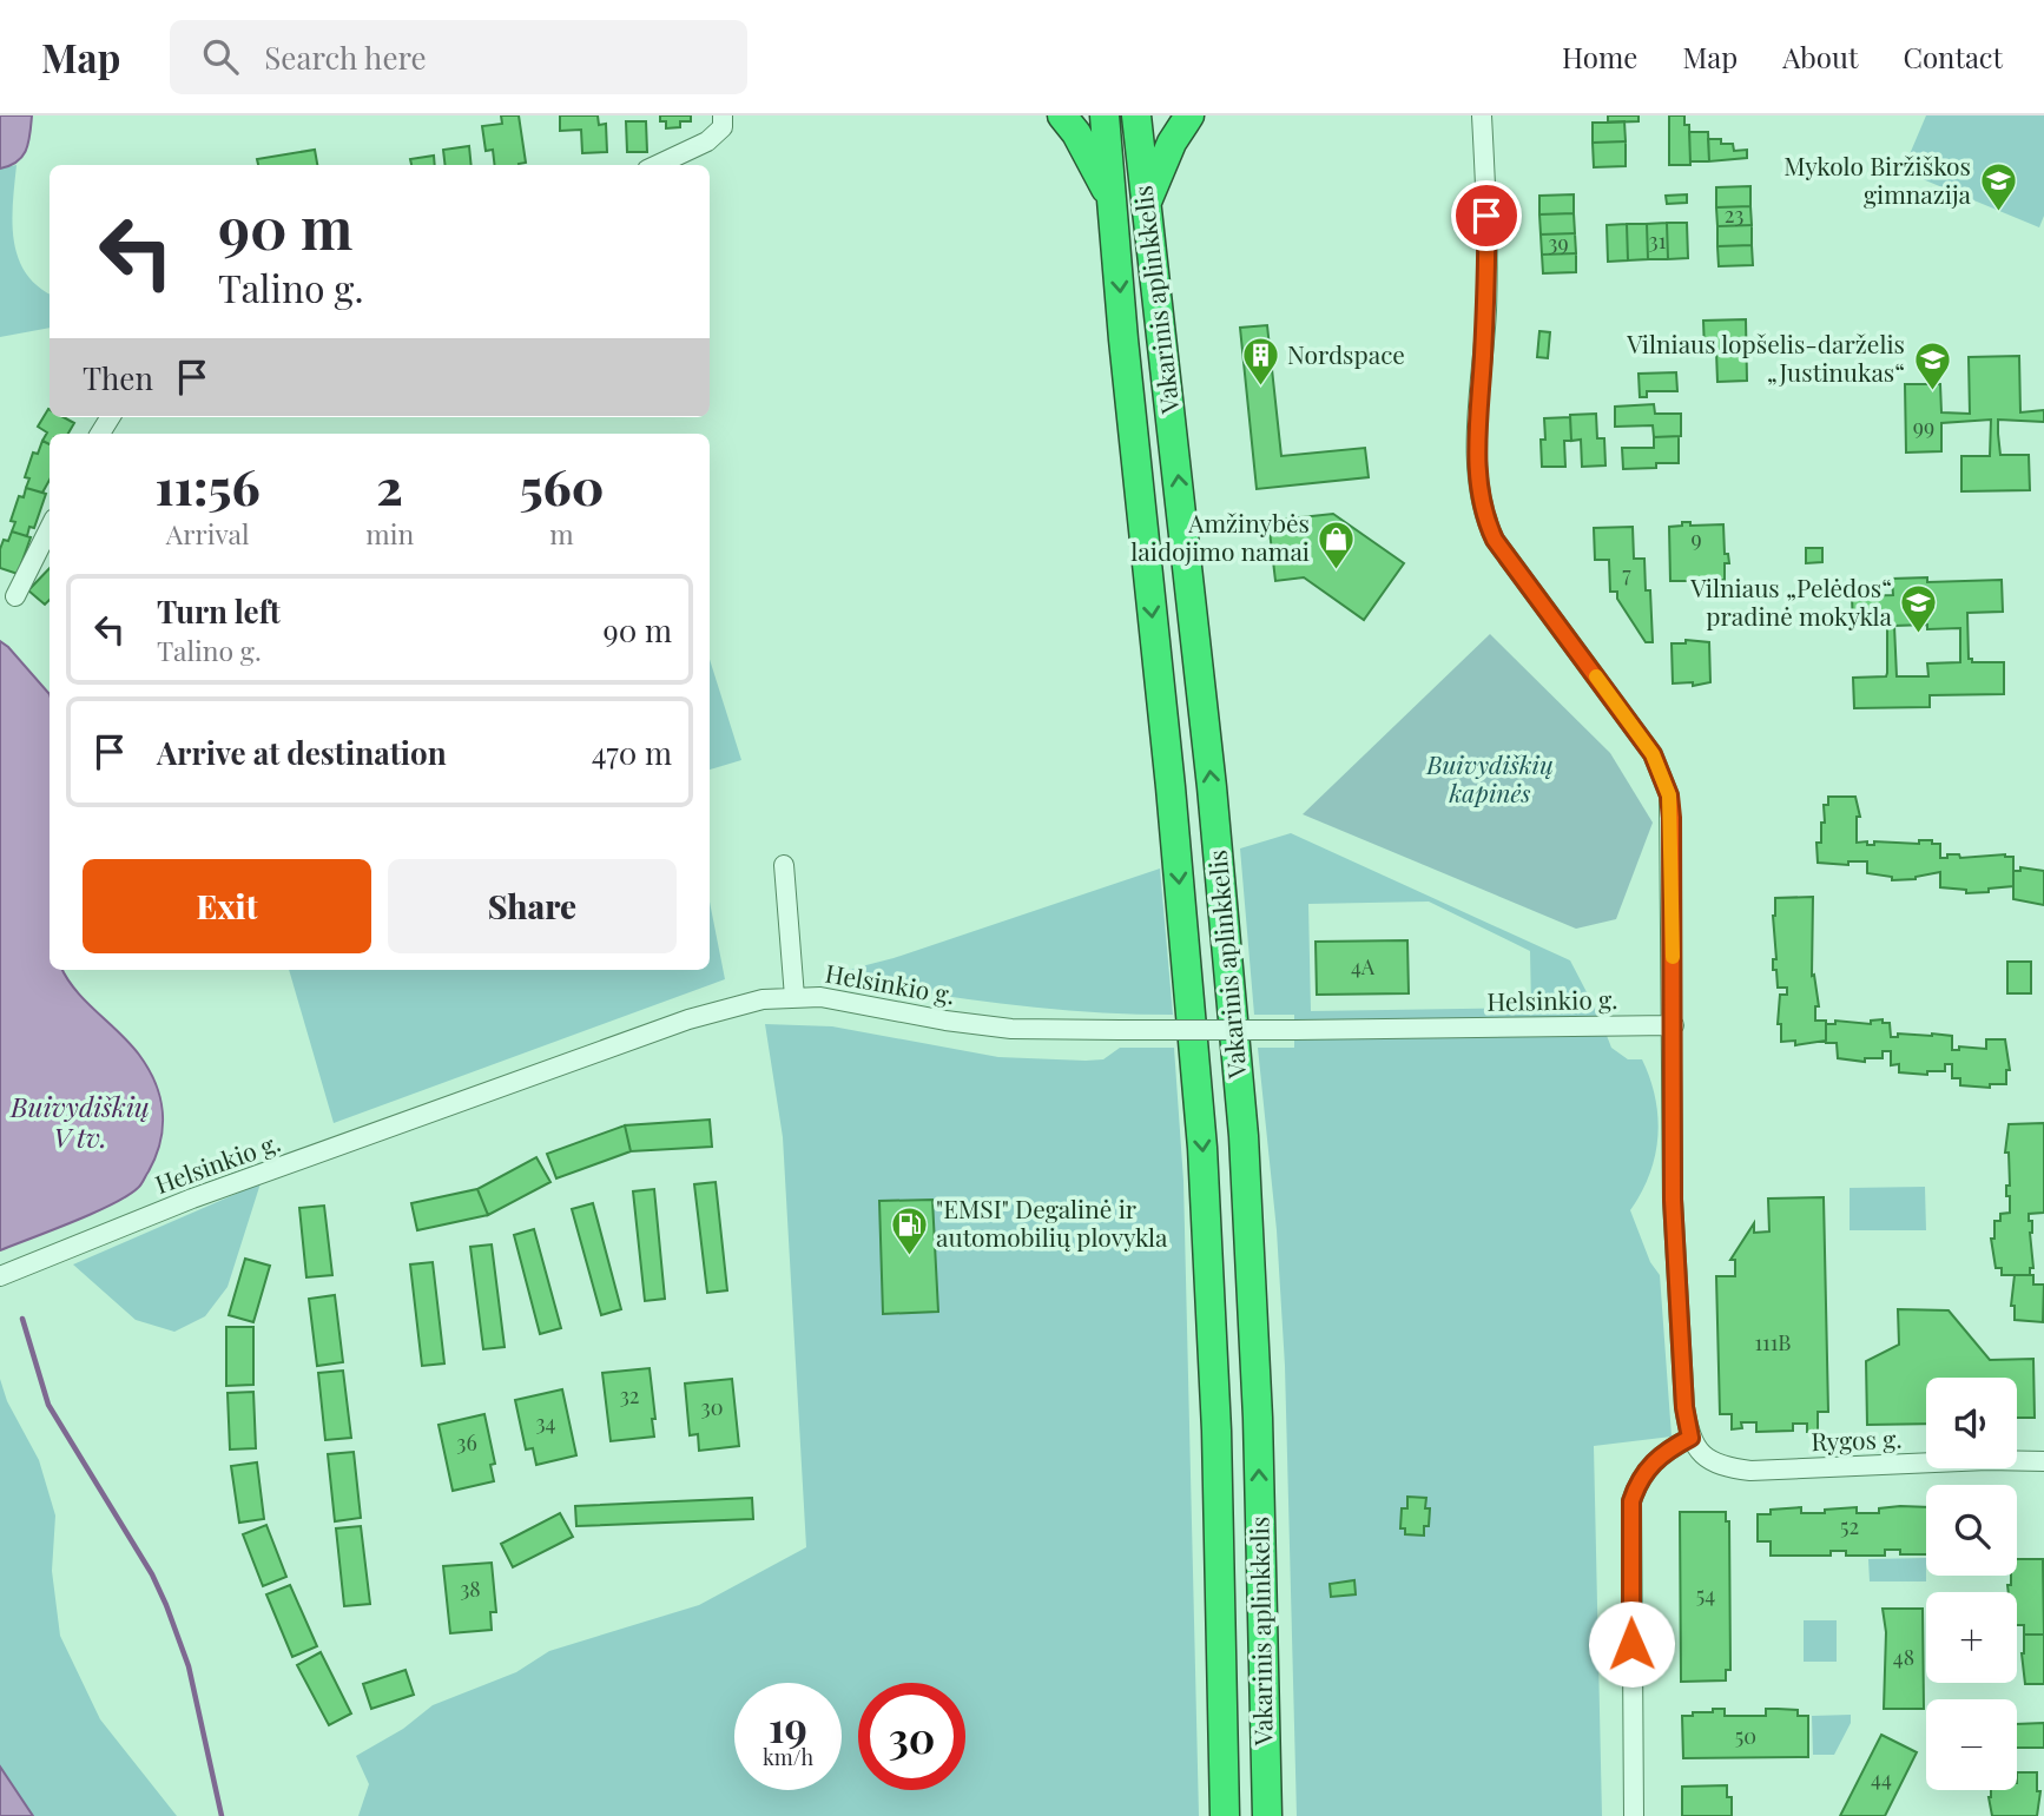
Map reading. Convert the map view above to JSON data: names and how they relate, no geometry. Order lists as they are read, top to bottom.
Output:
{
  "streets": {
    "highway": ["Vakarinis aplinkkelis"],
    "street": ["Helsinkio g.", "Rygos g."]
  },
  "water": ["Buivydiškių V tv."],
  "parks": ["Buivydiškių kapinės"],
  "places": {
    "school or university": ["Mykolo Biržiškos gimnazija", "Vilniaus lopšelis-darželis „Justinukas“", "Vilniaus „Pelėdos“ pradinė mokykla"],
    "building": ["Nordspace"],
    "shop": ["Amžinybės laidojimo namai"],
    "fuel station": ["\"EMSI\" Degalinė ir automobilių plovykla"]
  },
  "house_numbers": [
    "23",
    "31",
    "39",
    "99",
    "9",
    "7",
    "4A",
    "111B",
    "32",
    "30",
    "34",
    "36",
    "52",
    "38",
    "54",
    "48",
    "50",
    "44"
  ],
  "page": {
    "header": "Map",
    "search": "Search here",
    "nav": [
      "Home",
      "Map",
      "About",
      "Contact"
    ],
    "turn": ["90 m", "Talino g."],
    "then": "Then",
    "eta": [
      "11:56",
      "Arrival",
      "2",
      "min",
      "560",
      "m"
    ],
    "list": [
      {
        "name": "Turn left",
        "note": "Talino g.",
        "value": "90 m"
      },
      {
        "name": "Arrive at destination",
        "value": "470 m"
      }
    ],
    "buttons": ["Exit", "Share"],
    "map_buttons": ["+", "−"],
    "speed": "19 km/h",
    "limit": "30"
  }
}
